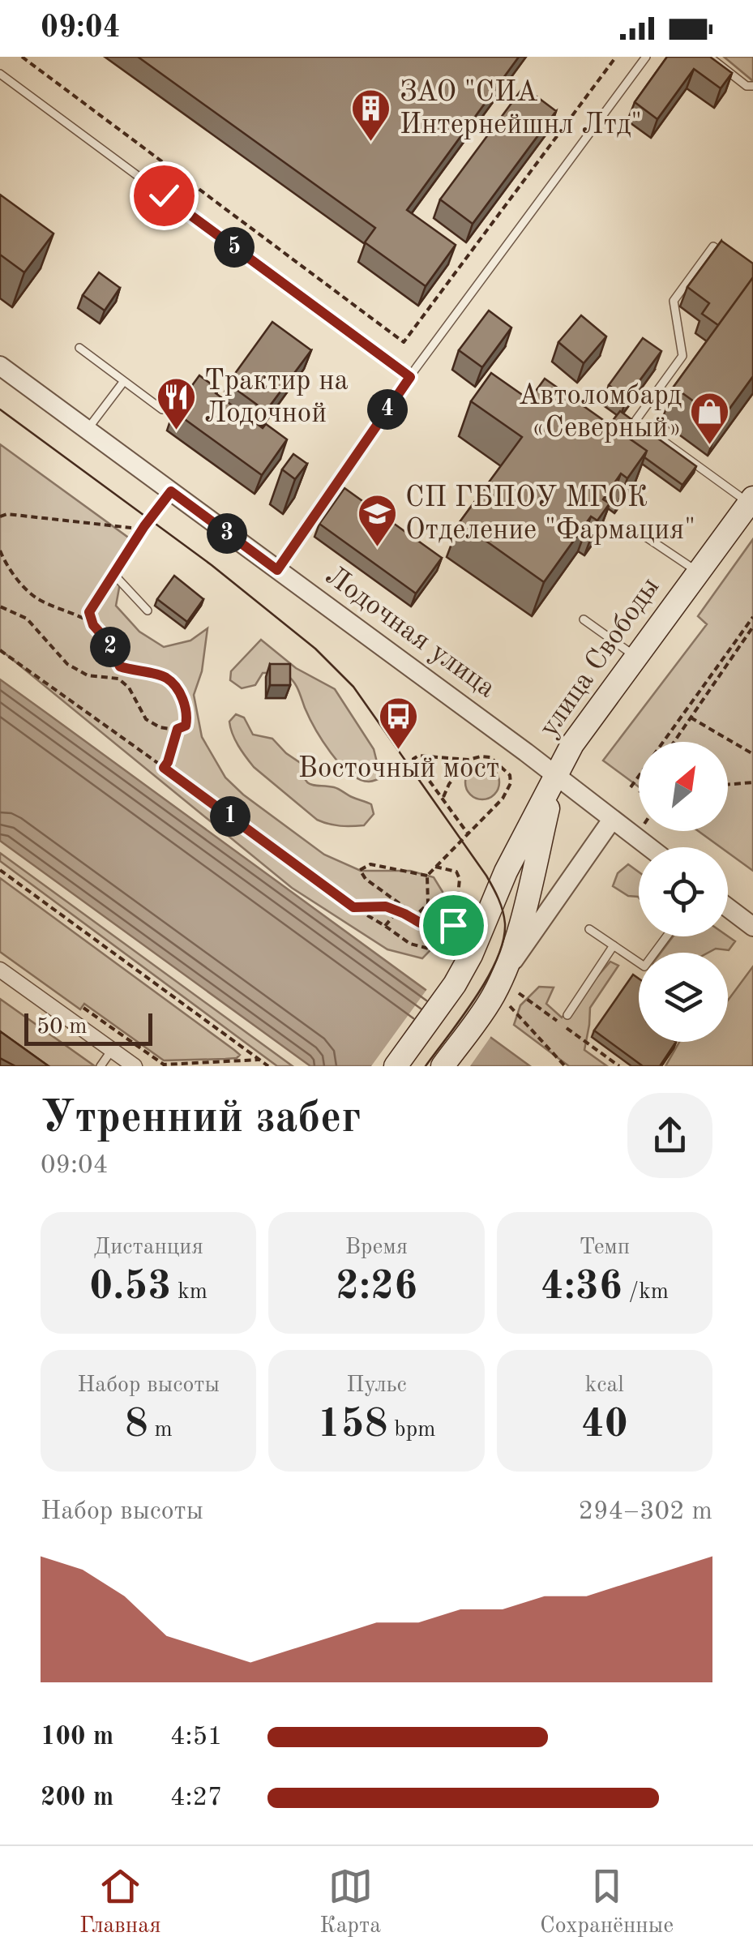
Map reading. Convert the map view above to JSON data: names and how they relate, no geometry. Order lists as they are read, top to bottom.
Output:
{
  "streets": {
    "main road": ["улица Свободы"],
    "street": ["Лодочная улица"]
  },
  "crossings": [
    ["Лодочная улица", "улица Свободы"]
  ],
  "places": {
    "building": ["ЗАО \"СИА Интернейшнл Лтд\""],
    "restaurant": ["Трактир на Лодочной"],
    "shop": ["Автоломбард «Северный»"],
    "school or university": ["СП ГБПОУ МГОК Отделение \"Фармация\""],
    "bus stop": ["Восточный мост"]
  },
  "scale_bar": "50 m",
  "north": "top right",
  "page": {
    "status": "09:04",
    "pins": [
      "5",
      "4",
      "3",
      "2",
      "1"
    ],
    "scale": "50 m",
    "heading": ["Утренний забег", "09:04"],
    "stats": [
      ["Дистанция", "0.53 km"],
      ["Время", "2:26"],
      ["Темп", "4:36 /km"],
      ["Набор высоты", "8 m"],
      ["Пульс", "158 bpm"],
      ["kcal", "40"]
    ],
    "chart": ["Набор высоты", "294–302 m"],
    "list": [
      {
        "name": "100 m",
        "note": "4:51"
      },
      {
        "name": "200 m",
        "note": "4:27"
      }
    ],
    "tabs": ["Главная", "Карта", "Сохранённые"]
  }
}
